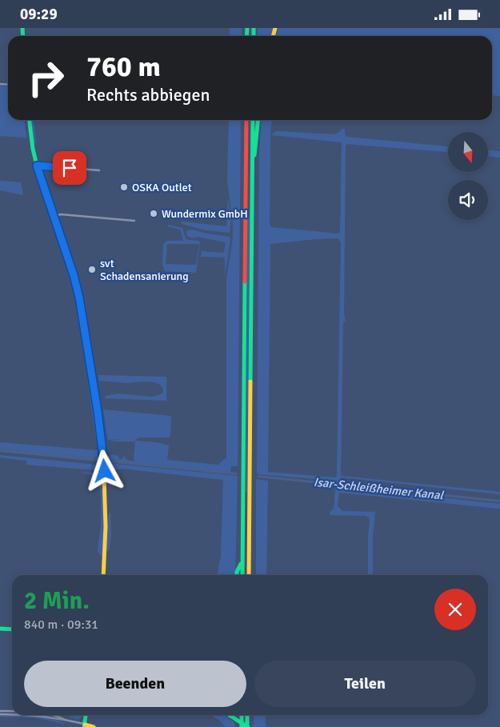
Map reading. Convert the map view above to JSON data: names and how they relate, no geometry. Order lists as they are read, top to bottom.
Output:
{
  "water": ["Isar-Schleißheimer Kanal"],
  "places": ["OSKA Outlet", "Wundermix GmbH", "svt Schadensanierung"],
  "north": "bottom",
  "page": {
    "status": "09:29",
    "turn": ["760 m", "Rechts abbiegen"],
    "heading": ["2 Min.", "840 m · 09:31"],
    "buttons": ["Beenden", "Teilen"]
  }
}
